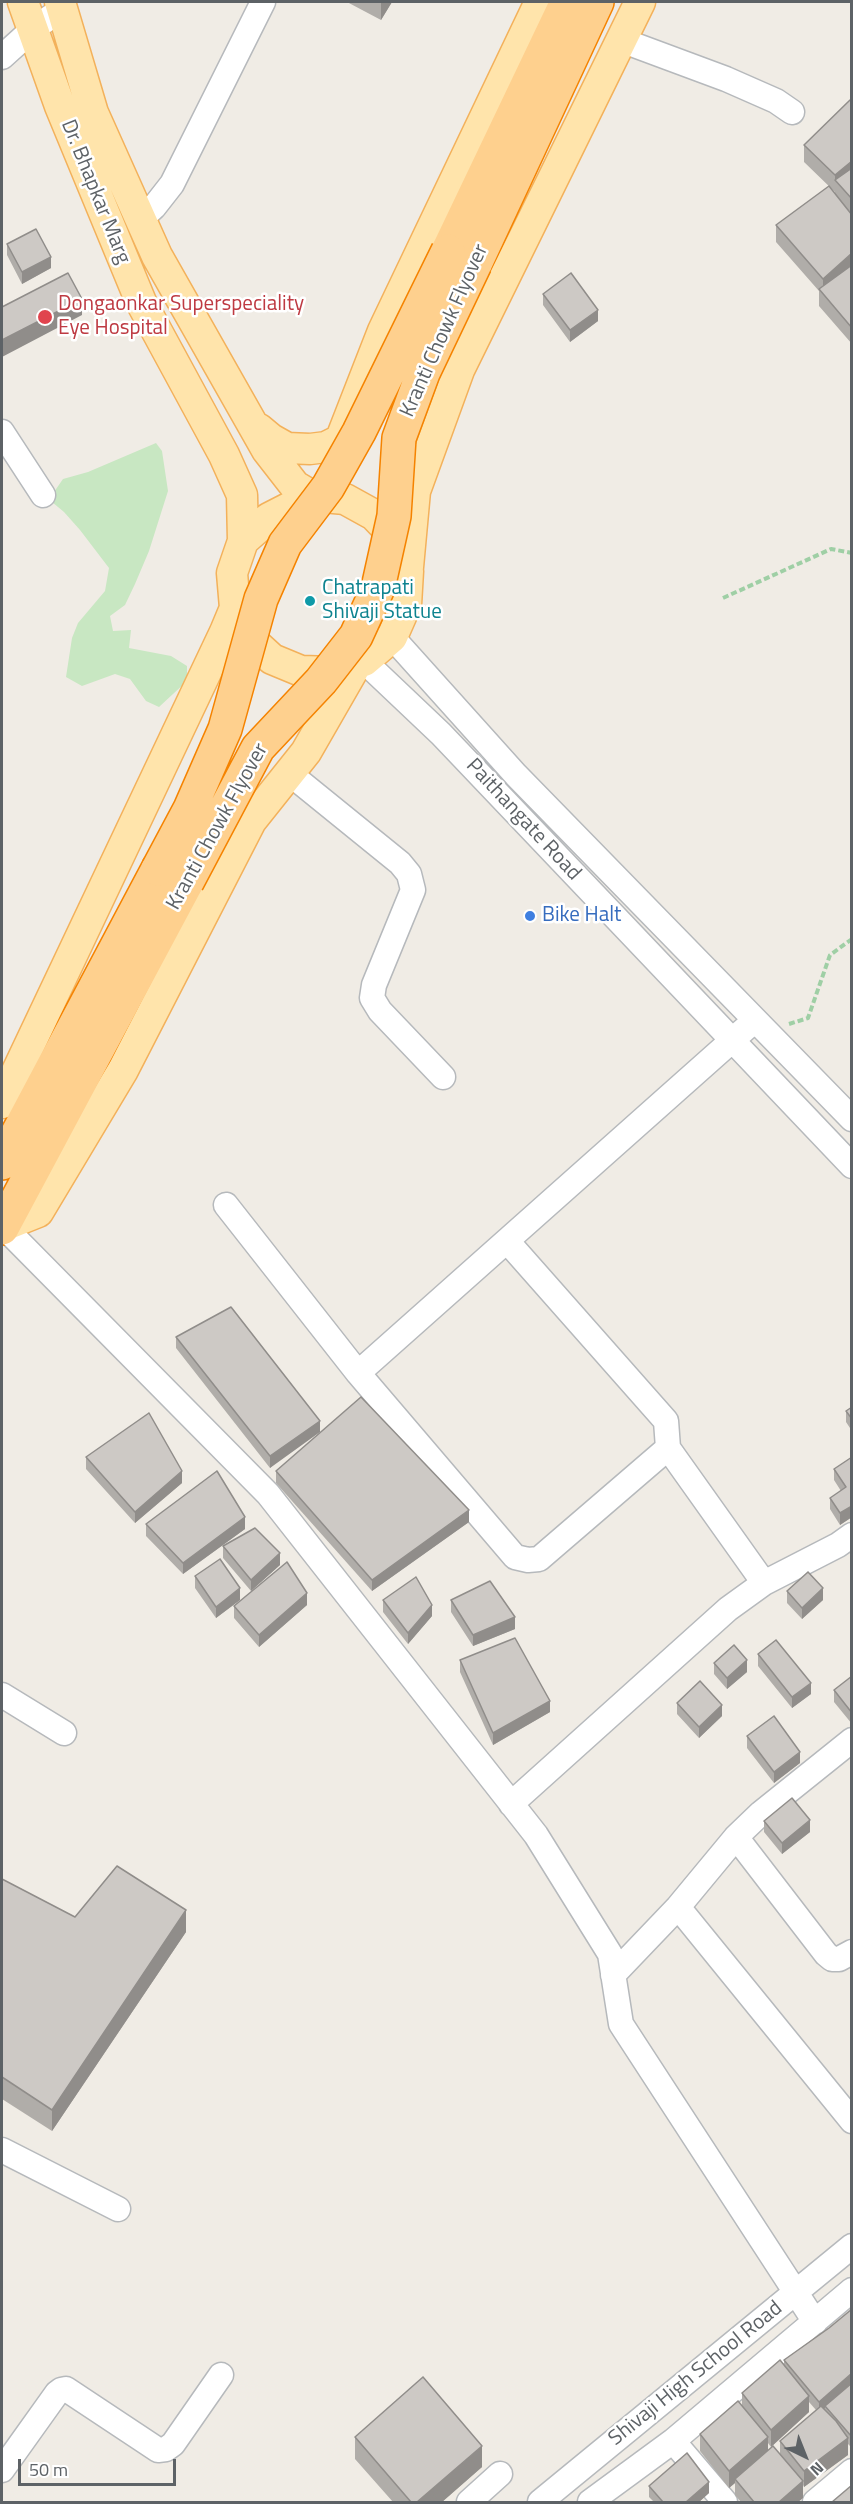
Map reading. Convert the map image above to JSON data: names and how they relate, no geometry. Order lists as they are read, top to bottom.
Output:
{
  "streets": {
    "highway": ["Kranti Chowk Flyover"],
    "main road": ["Dr. Bhapkar Marg"],
    "street": ["Paithangate Road", "Shivaji High School Road"]
  },
  "crossings": [
    ["Dr. Bhapkar Marg", "Paithangate Road"]
  ],
  "places": ["Dongaonkar Superspeciality Eye Hospital", "Chatrapati Shivaji Statue", "Bike Halt"],
  "scale_bar": "50 m",
  "north": "bottom right"
}
